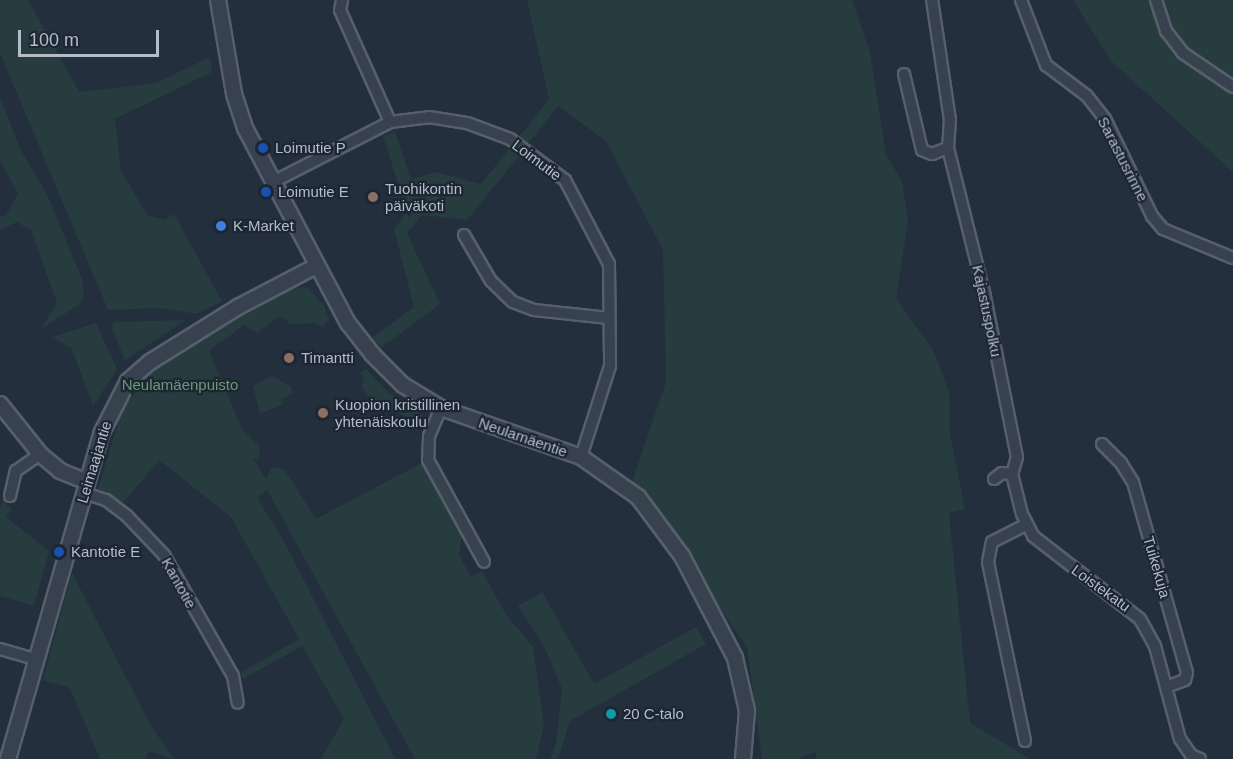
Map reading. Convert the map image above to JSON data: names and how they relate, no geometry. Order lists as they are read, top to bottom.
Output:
{
  "streets": {
    "street": [
      "Sarastusrinne",
      "Loimutie",
      "Kajastuspolku",
      "Neulamäentie",
      "Leimaajantie",
      "Tuikekuja",
      "Kantotie",
      "Loistekatu"
    ]
  },
  "crossings": [
    ["Loimutie", "Neulamäentie"],
    ["Kajastuspolku", "Loistekatu"],
    ["Neulamäentie", "Leimaajantie"],
    ["Leimaajantie", "Kantotie"],
    ["Tuikekuja", "Loistekatu"]
  ],
  "parks": ["Neulamäenpuisto"],
  "places": [
    "Loimutie P",
    "Loimutie E",
    "Tuohikontin päiväkoti",
    "K-Market",
    "Timantti",
    "Kuopion kristillinen yhtenäiskoulu",
    "Kantotie E",
    "20 C-talo"
  ],
  "scale_bar": "100 m"
}
